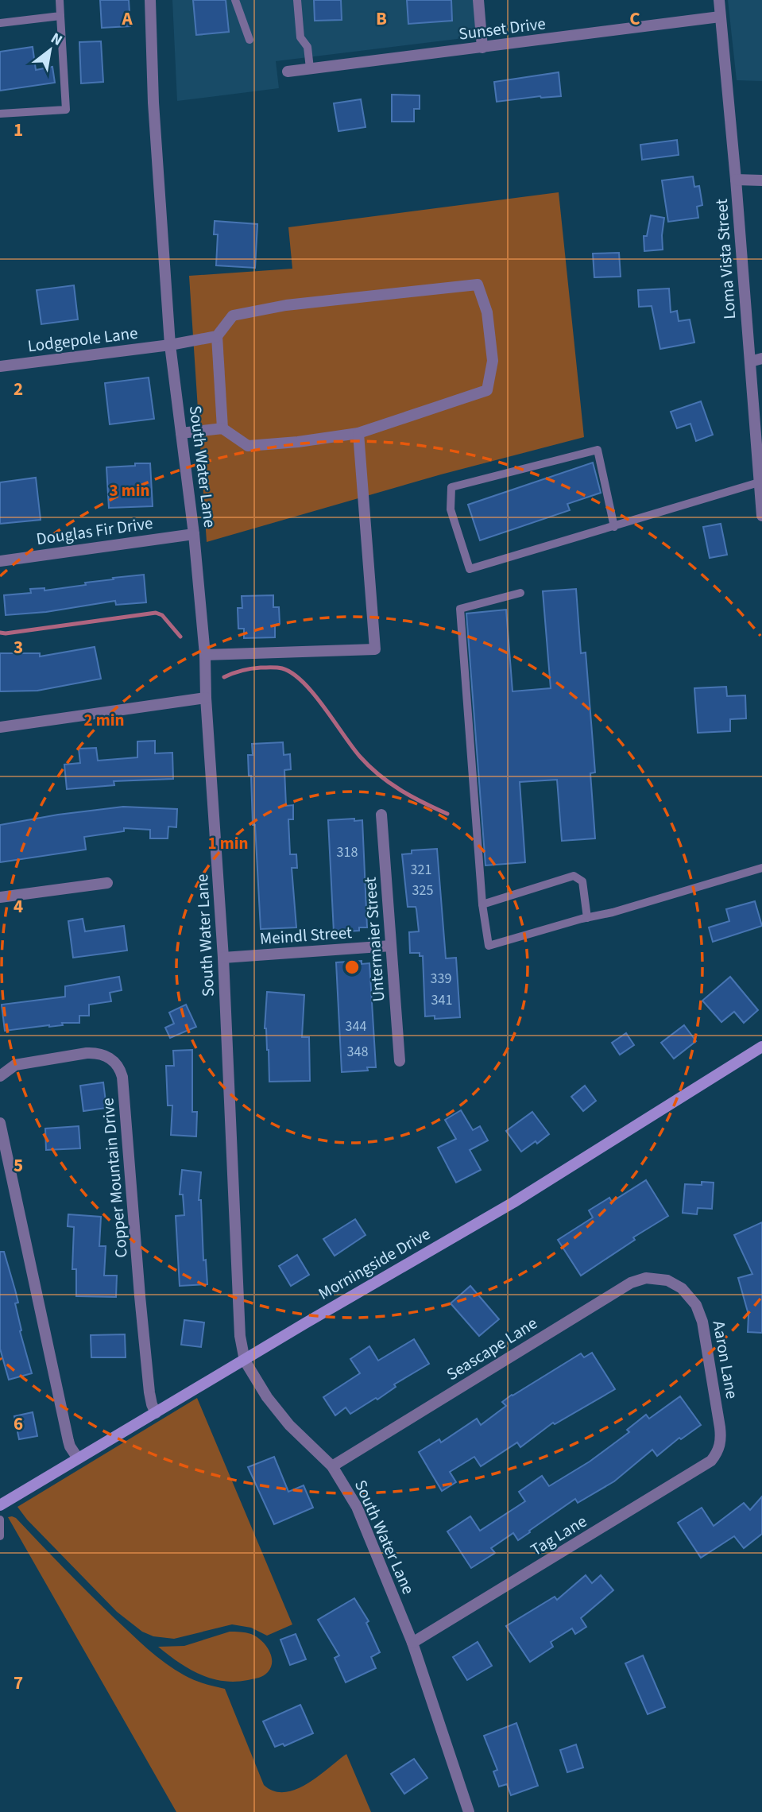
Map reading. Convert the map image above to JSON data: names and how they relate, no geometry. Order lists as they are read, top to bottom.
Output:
{
  "streets": {
    "street": [
      "Sunset Drive",
      "Loma Vista Street",
      "Lodgepole Lane",
      "South Water Lane",
      "Douglas Fir Drive",
      "Meindl Street",
      "Untermaier Street",
      "Copper Mountain Drive",
      "Morningside Drive",
      "Seascape Lane",
      "Aaron Lane",
      "Tag Lane"
    ]
  },
  "crossings": [
    ["Sunset Drive", "Loma Vista Street"],
    ["Lodgepole Lane", "South Water Lane"],
    ["South Water Lane", "Douglas Fir Drive"],
    ["South Water Lane", "Meindl Street"],
    ["South Water Lane", "Morningside Drive"],
    ["South Water Lane", "Seascape Lane"],
    ["South Water Lane", "Tag Lane"],
    ["Meindl Street", "Untermaier Street"],
    ["Copper Mountain Drive", "Morningside Drive"],
    ["Seascape Lane", "Aaron Lane"],
    ["Aaron Lane", "Tag Lane"]
  ],
  "house_numbers": [
    "318",
    "321",
    "325",
    "339",
    "341",
    "344",
    "348"
  ],
  "north": "top right",
  "grid": {
    "columns": ["A", "B", "C"],
    "rows": [
      "1",
      "2",
      "3",
      "4",
      "5",
      "6",
      "7"
    ]
  },
  "rings": ["3 min", "2 min", "1 min"]
}
